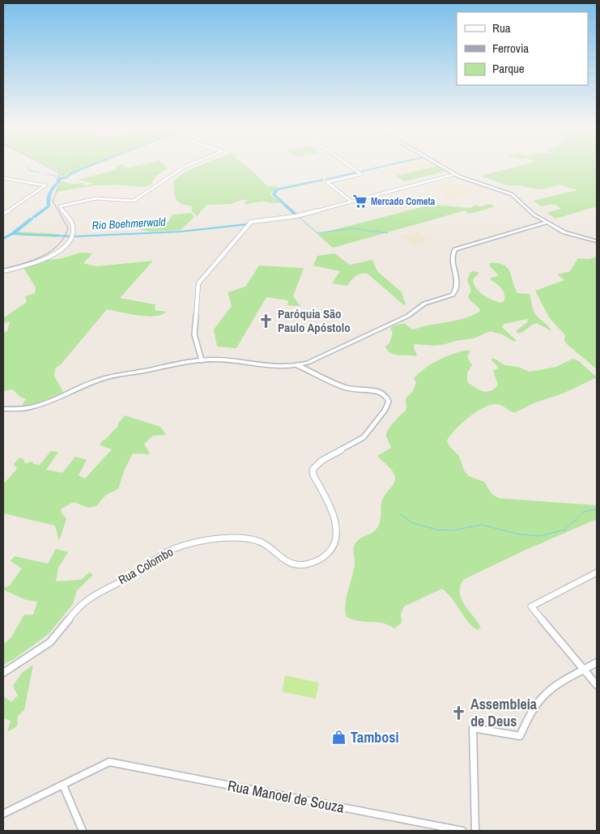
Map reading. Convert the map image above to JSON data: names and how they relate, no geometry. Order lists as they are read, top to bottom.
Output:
{
  "streets": {
    "street": ["Rua Colombo", "Rua Manoel de Souza"]
  },
  "water": ["Rio Boehmerwald"],
  "places": {
    "supermarket": ["Mercado Cometa"],
    "church": ["Paróquia São Paulo Apóstolo", "Assembleia de Deus"],
    "shop": ["Tambosi"]
  },
  "legend": ["Rua", "Ferrovia", "Parque"]
}
